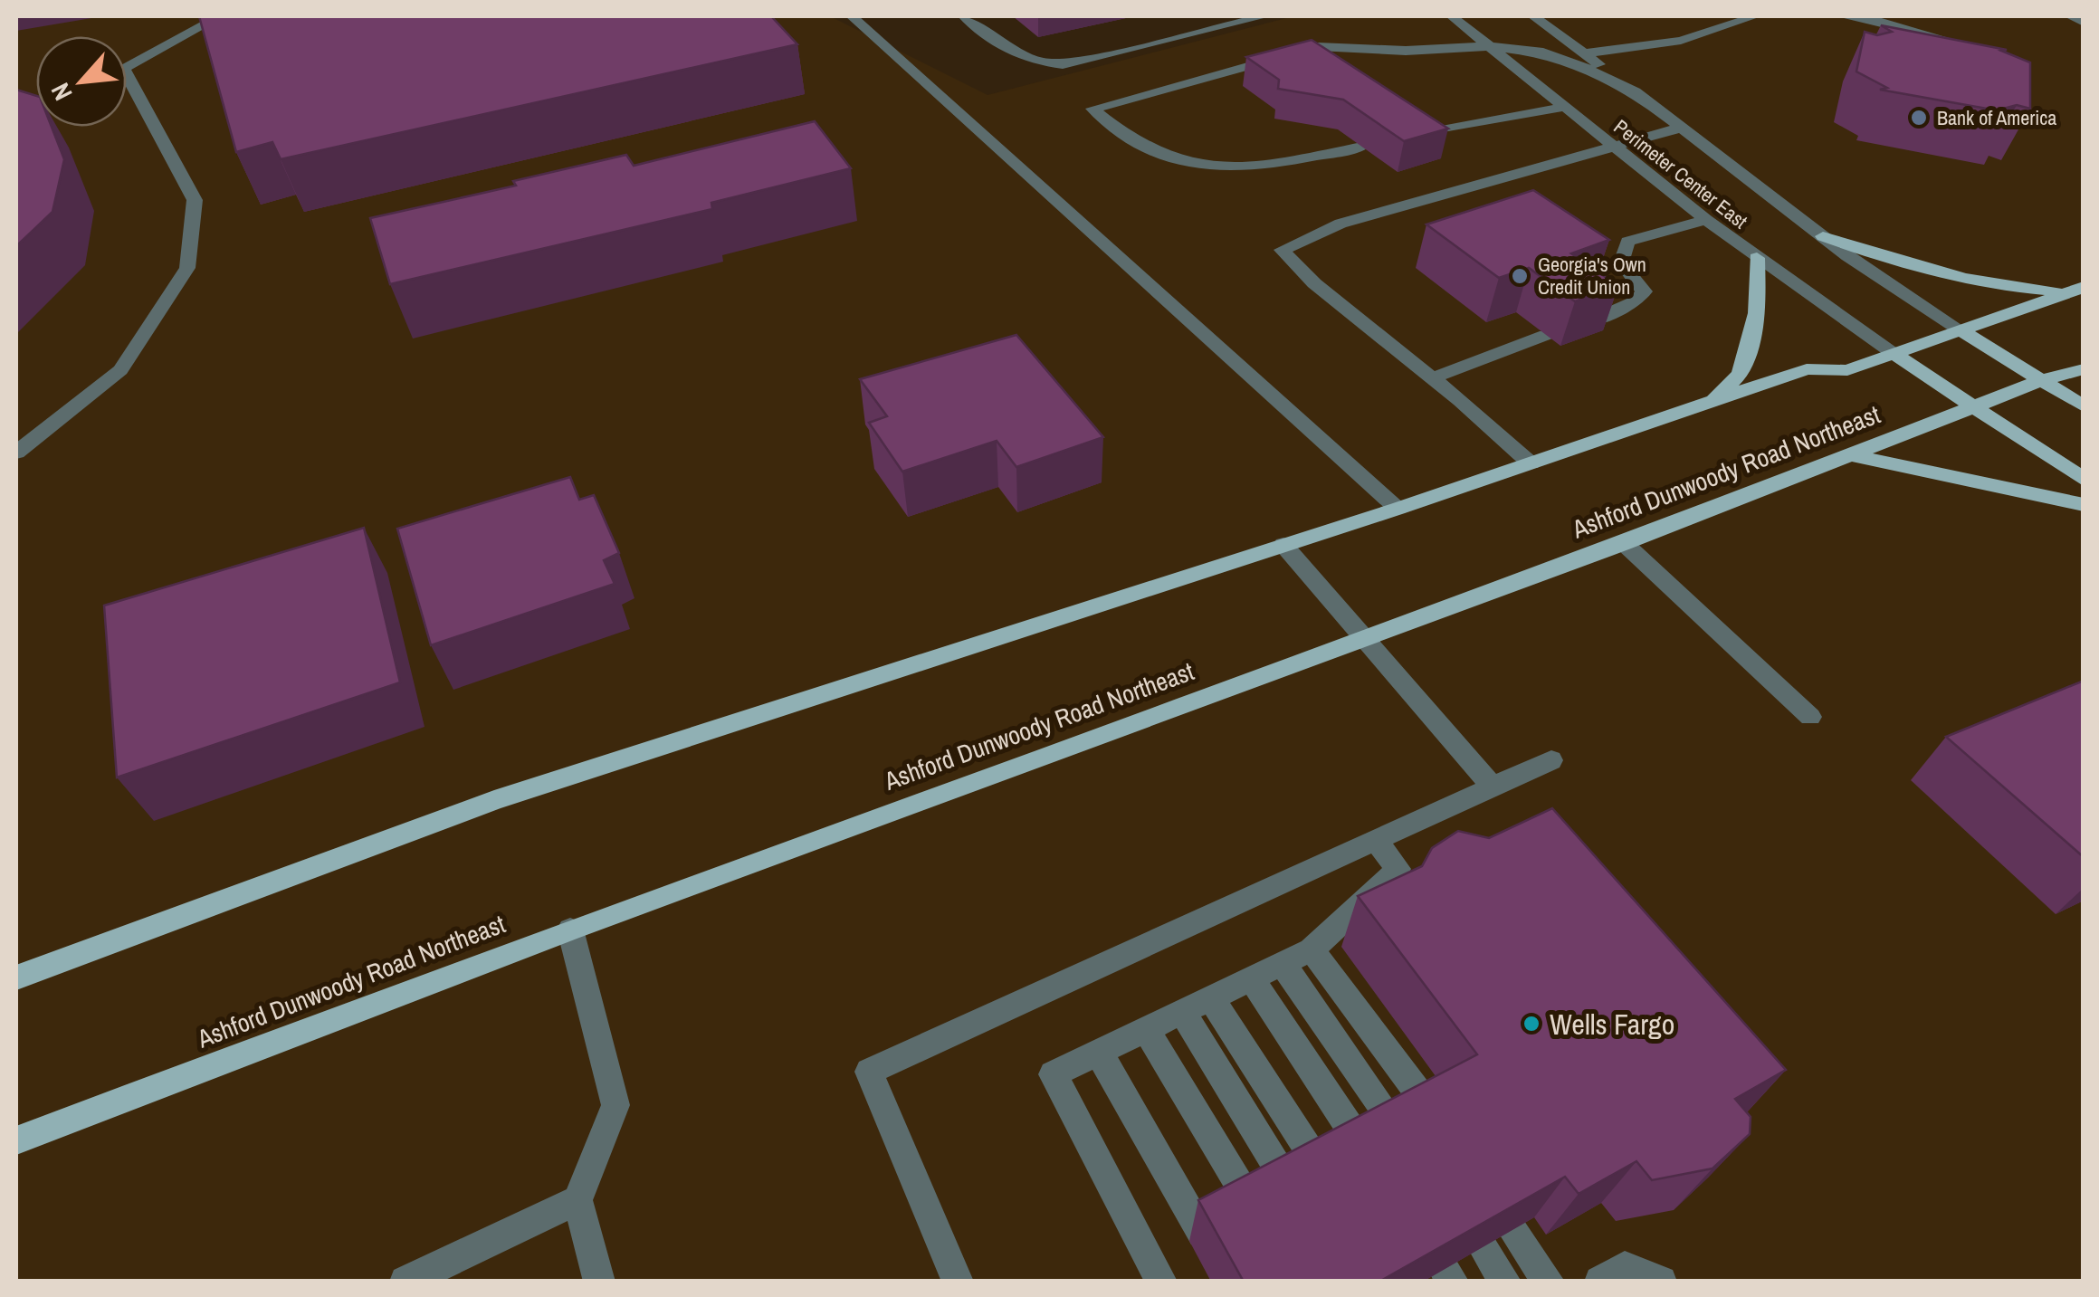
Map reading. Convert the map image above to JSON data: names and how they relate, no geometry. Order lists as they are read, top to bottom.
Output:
{
  "streets": {
    "main road": ["Ashford Dunwoody Road Northeast"],
    "street": ["Perimeter Center East"]
  },
  "crossings": [
    ["Perimeter Center East", "Ashford Dunwoody Road Northeast"]
  ],
  "places": ["Bank of America", "Georgia's Own Credit Union", "Wells Fargo"],
  "north": "bottom left"
}
